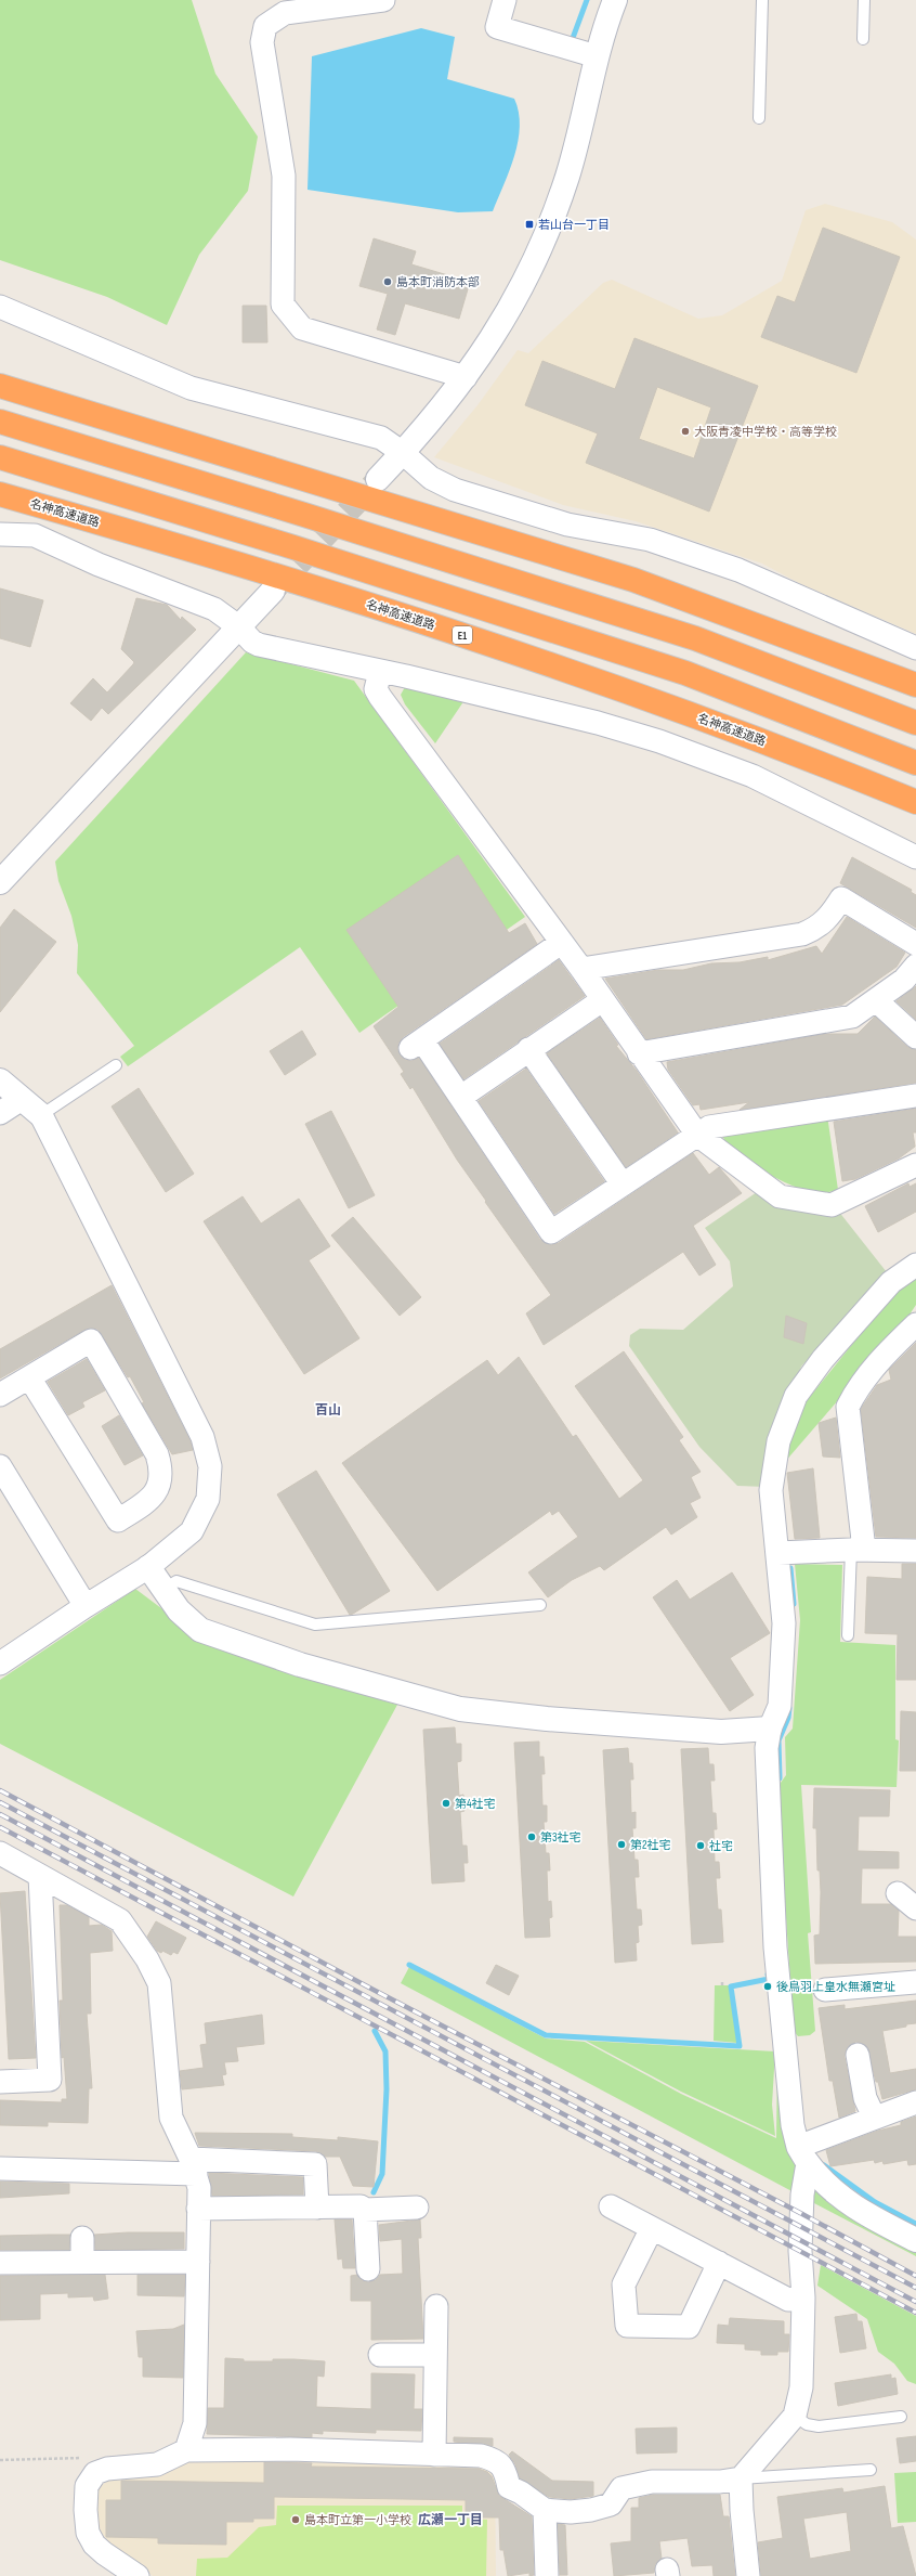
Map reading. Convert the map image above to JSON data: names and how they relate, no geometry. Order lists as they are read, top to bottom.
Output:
{
  "streets": {
    "highway": ["名神高速道路", "E1"]
  },
  "districts": ["百山", "広瀬一丁目"],
  "places": {
    "transit": ["若山台一丁目"],
    "other": [
      "島本町消防本部",
      "大阪青凌中学校・高等学校",
      "第4社宅",
      "第3社宅",
      "第2社宅",
      "社宅",
      "後鳥羽上皇水無瀬宮址",
      "島本町立第一小学校"
    ]
  }
}
